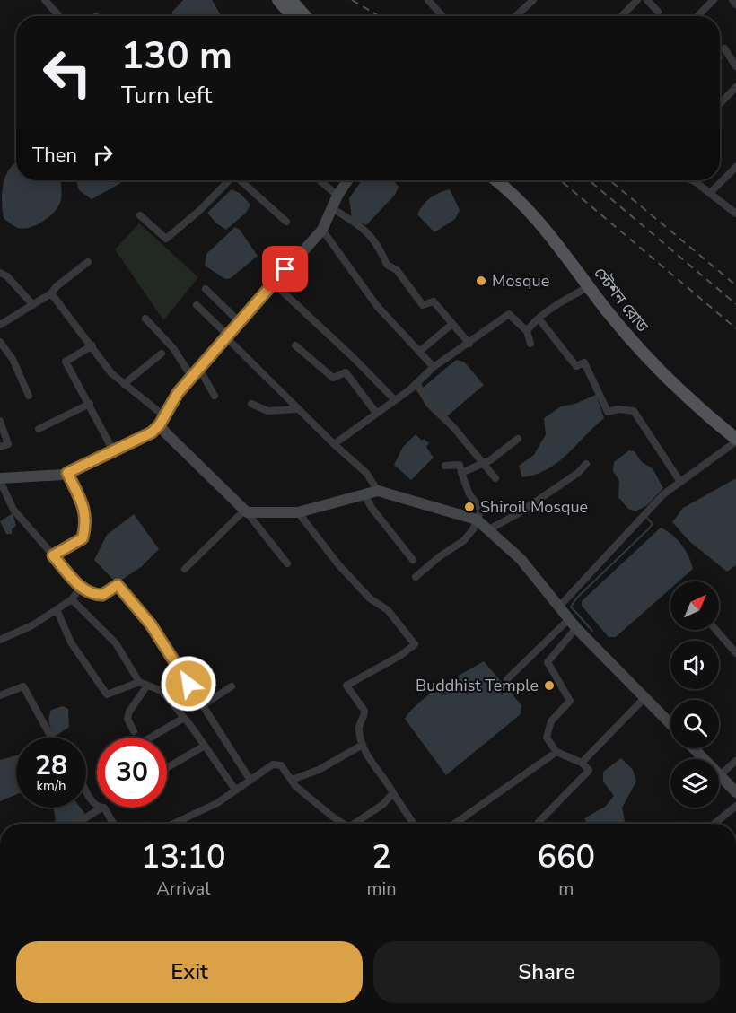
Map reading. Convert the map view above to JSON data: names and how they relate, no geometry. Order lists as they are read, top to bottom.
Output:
{
  "streets": {
    "main road": ["স্টেশন রোড"]
  },
  "places": ["Mosque", "Shiroil Mosque", "Buddhist Temple"],
  "north": "top right",
  "page": {
    "turn": ["130 m", "Turn left"],
    "then": "Then",
    "speed": "28 km/h",
    "limit": "30",
    "eta": [
      "13:10",
      "Arrival",
      "2",
      "min",
      "660",
      "m"
    ],
    "buttons": ["Exit", "Share"]
  }
}
